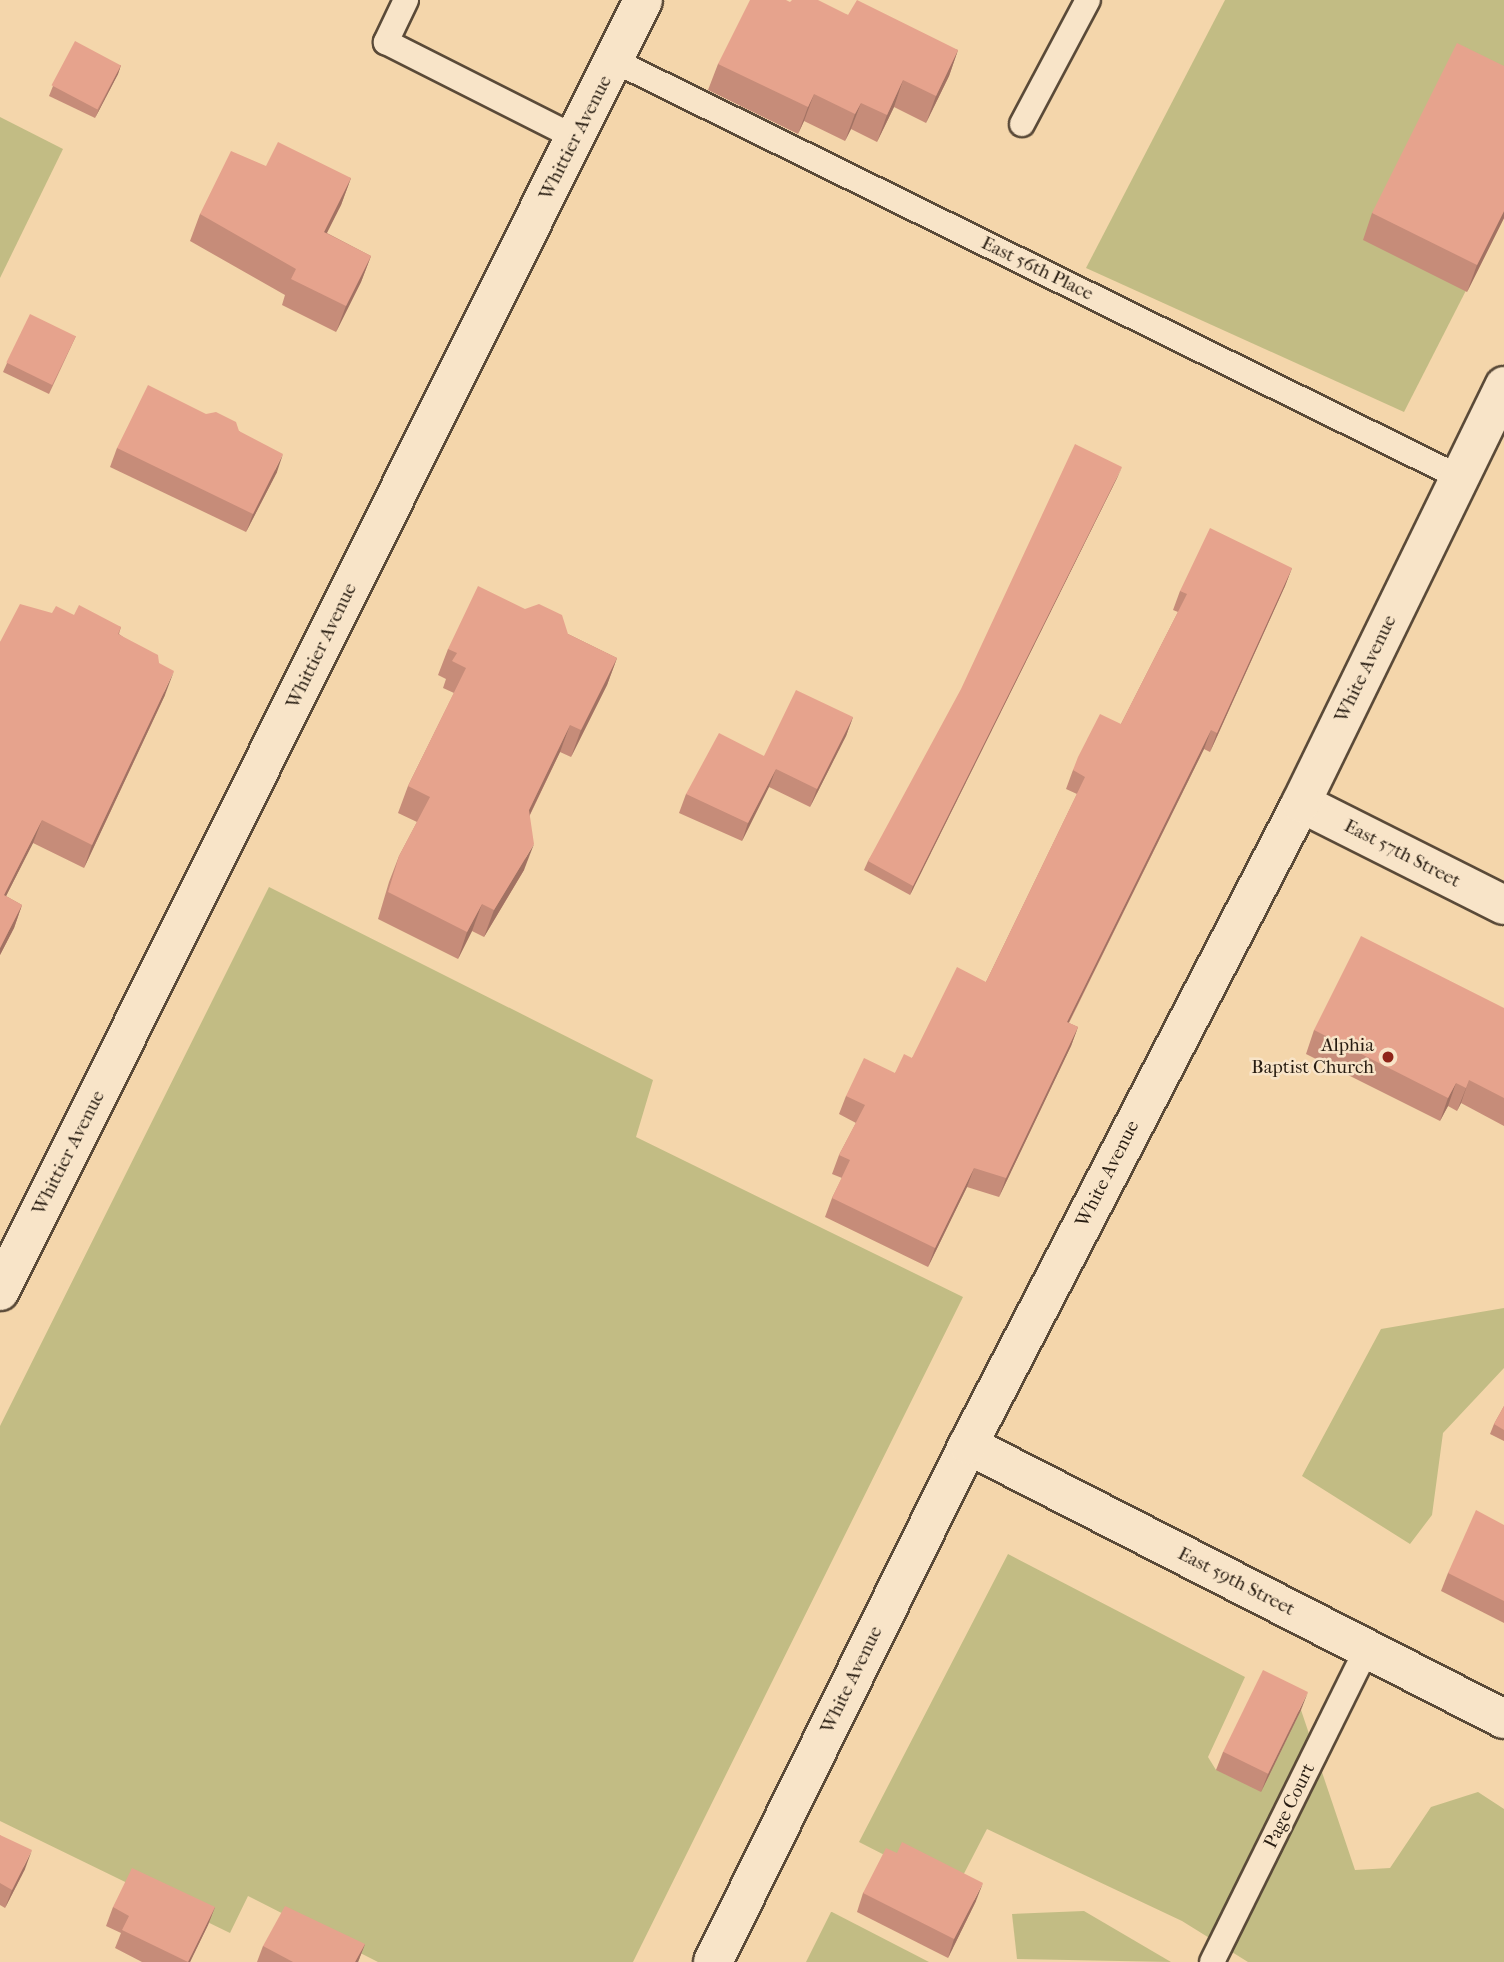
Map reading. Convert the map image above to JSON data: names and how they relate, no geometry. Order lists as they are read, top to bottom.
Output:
{
  "streets": {
    "street": [
      "Whittier Avenue",
      "White Avenue",
      "East 57th Street",
      "East 59th Street"
    ],
    "lane": ["East 56th Place", "Page Court"]
  },
  "crossings": [
    ["Whittier Avenue", "East 56th Place"],
    ["East 56th Place", "White Avenue"],
    ["White Avenue", "East 57th Street"],
    ["White Avenue", "East 59th Street"],
    ["East 59th Street", "Page Court"]
  ],
  "places": ["Alphia Baptist Church"]
}
